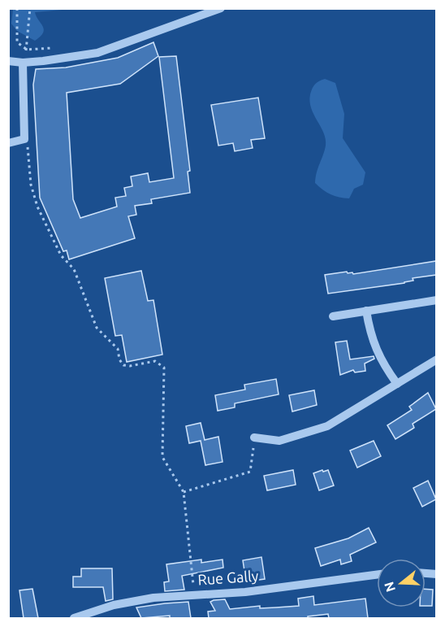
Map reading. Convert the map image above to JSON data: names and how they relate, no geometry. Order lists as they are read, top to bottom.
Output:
{
  "streets": {
    "street": ["Rue Gally"]
  },
  "north": "left"
}
